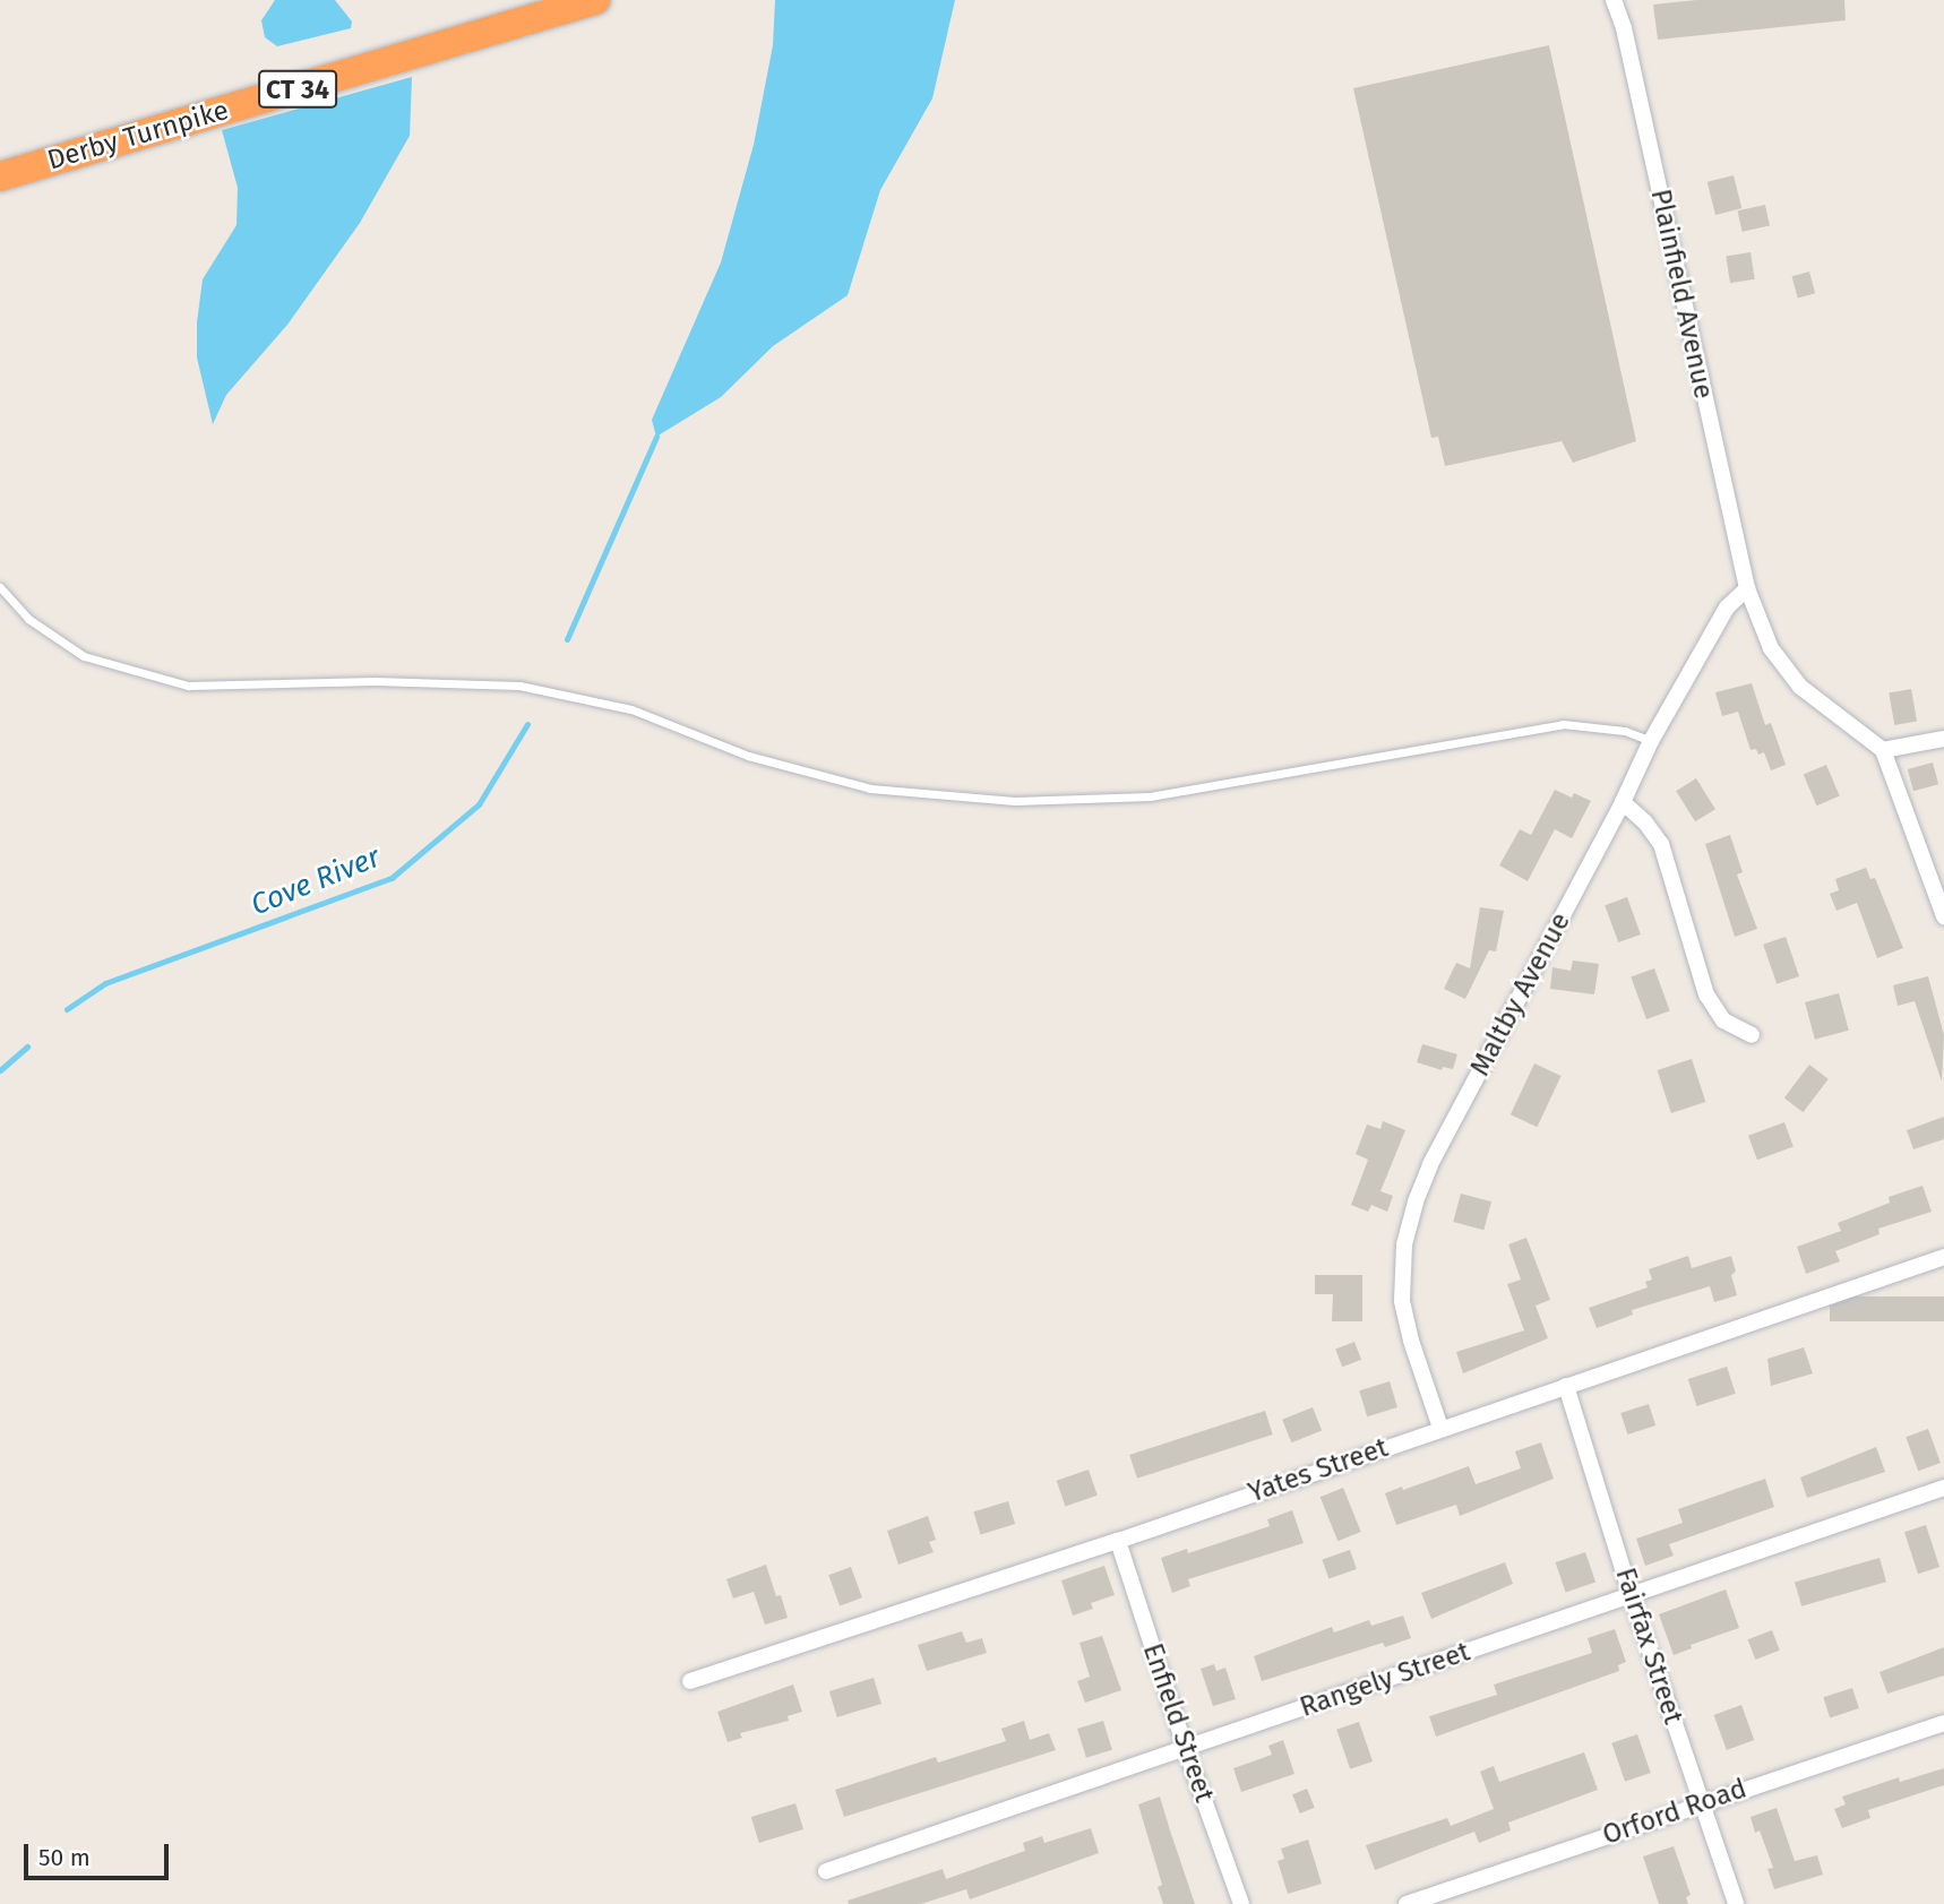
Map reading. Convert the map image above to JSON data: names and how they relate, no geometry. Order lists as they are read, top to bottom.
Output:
{
  "streets": {
    "highway": ["CT 34", "Derby Turnpike"],
    "street": [
      "Plainfield Avenue",
      "Maltby Avenue",
      "Yates Street",
      "Fairfax Street",
      "Rangely Street",
      "Enfield Street",
      "Orford Road"
    ]
  },
  "crossings": [
    ["Plainfield Avenue", "Maltby Avenue"],
    ["Maltby Avenue", "Yates Street"],
    ["Yates Street", "Fairfax Street"],
    ["Yates Street", "Enfield Street"],
    ["Fairfax Street", "Rangely Street"],
    ["Fairfax Street", "Orford Road"],
    ["Rangely Street", "Enfield Street"]
  ],
  "water": ["Cove River"],
  "scale_bar": "50 m"
}
